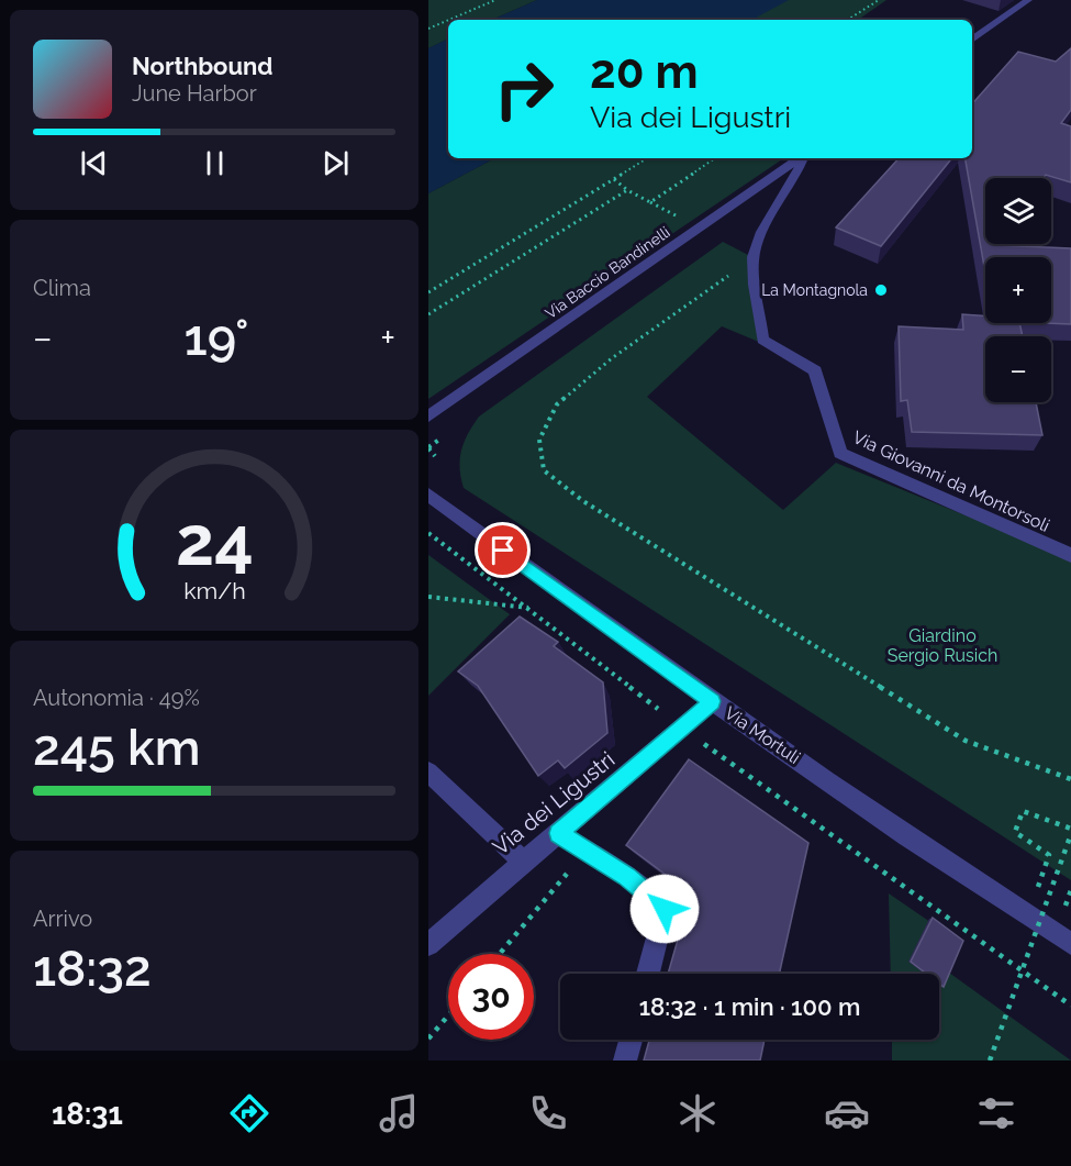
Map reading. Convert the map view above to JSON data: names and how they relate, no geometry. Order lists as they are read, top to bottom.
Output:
{
  "streets": {
    "street": [
      "Via Baccio Bandinelli",
      "Via Giovanni da Montorsoli",
      "Via Mortuli",
      "Via dei Ligustri"
    ]
  },
  "crossings": [
    ["Via Mortuli", "Via dei Ligustri"]
  ],
  "parks": ["Giardino Sergio Rusich"],
  "places": ["La Montagnola"],
  "page": {
    "turn": ["20 m", "Via dei Ligustri"],
    "song": ["Northbound", "June Harbor"],
    "map_buttons": ["+", "−"],
    "tile": [
      "Clima",
      ["Autonomia · 49%", "245 km"],
      ["Arrivo", "18:32"]
    ],
    "heat": ["−", "19°", "+"],
    "limit": "30",
    "trip": "18:32 · 1 min · 100 m",
    "tabs": "18:31",
    "gauge": ["24", "km/h"]
  }
}
